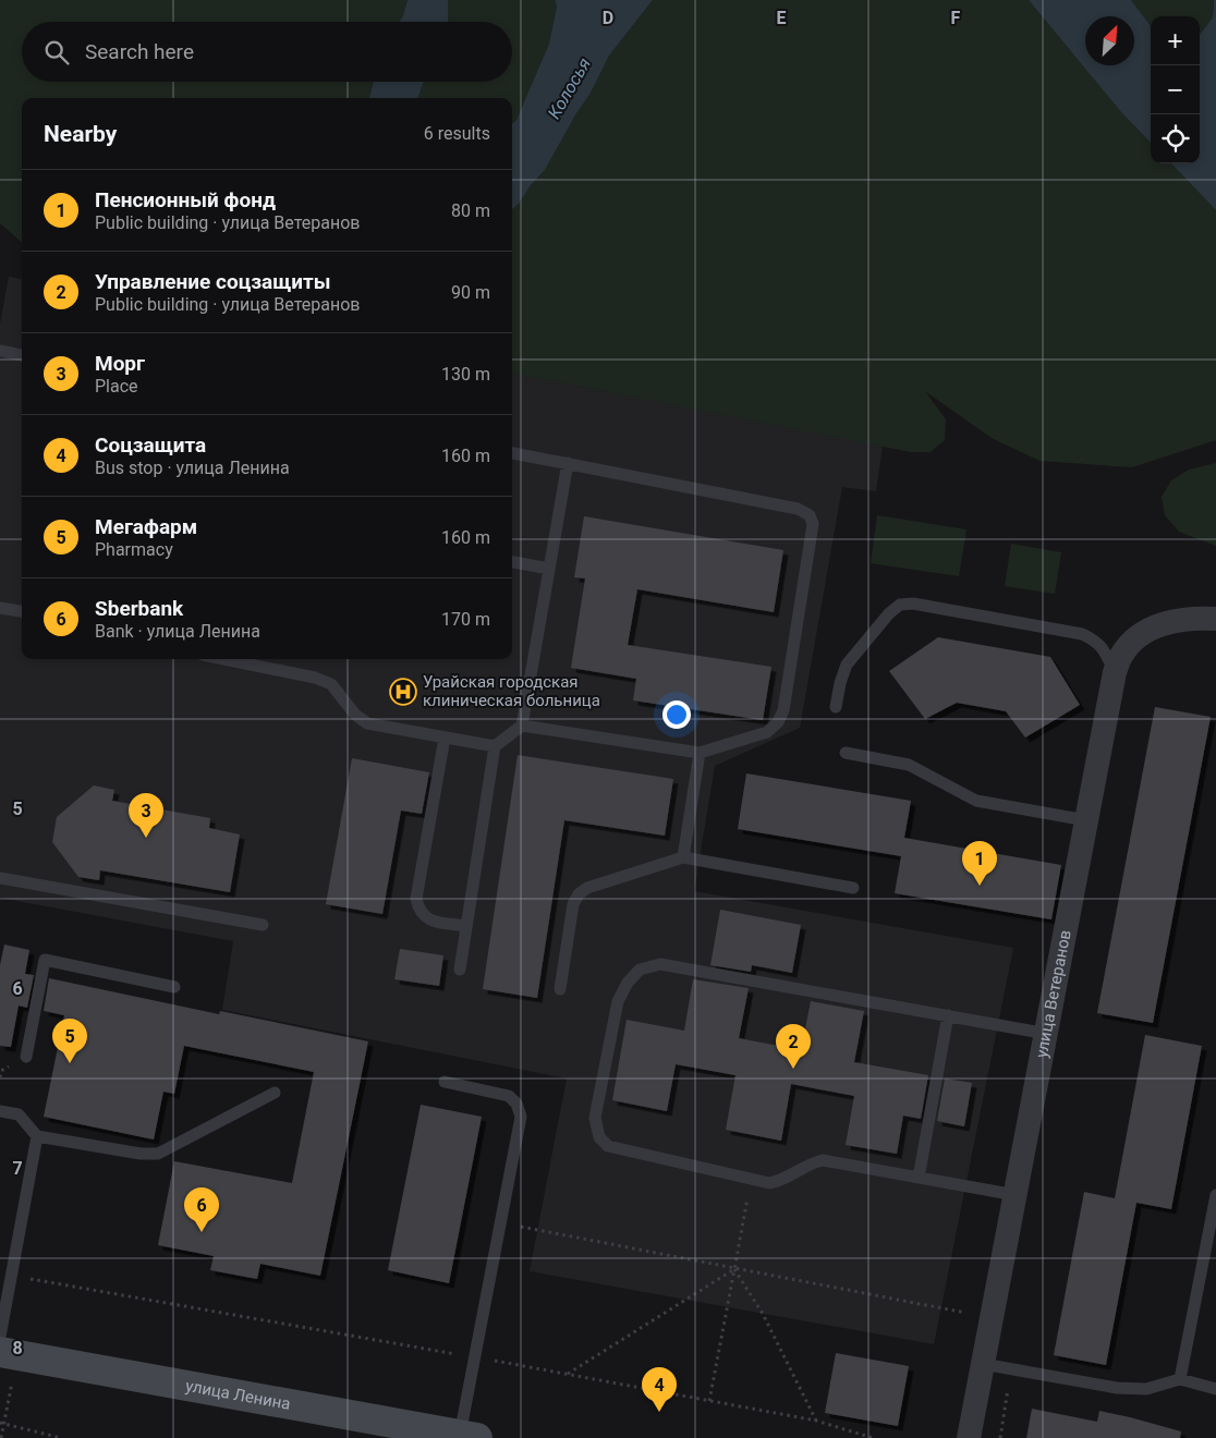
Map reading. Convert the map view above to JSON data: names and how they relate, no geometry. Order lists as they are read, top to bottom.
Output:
{
  "streets": {
    "main road": ["улица Ленина"],
    "street": ["улица Ветеранов"]
  },
  "water": ["Колосья"],
  "places": {
    "hospital": ["Урайская городская клиническая больница"]
  },
  "north": "top right",
  "page": {
    "map_buttons": ["+", "−"],
    "search": "Search here",
    "heading": ["Nearby", "6 results"],
    "list": [
      {
        "mark": "1",
        "name": "Пенсионный фонд",
        "note": "Public building · улица Ветеранов",
        "value": "80 m"
      },
      {
        "mark": "2",
        "name": "Управление соцзащиты",
        "note": "Public building · улица Ветеранов",
        "value": "90 m"
      },
      {
        "mark": "3",
        "name": "Морг",
        "note": "Place",
        "value": "130 m"
      },
      {
        "mark": "4",
        "name": "Соцзащита",
        "note": "Bus stop · улица Ленина",
        "value": "160 m"
      },
      {
        "mark": "5",
        "name": "Мегафарм",
        "note": "Pharmacy",
        "value": "160 m"
      },
      {
        "mark": "6",
        "name": "Sberbank",
        "note": "Bank · улица Ленина",
        "value": "170 m"
      }
    ],
    "pins": [
      "3",
      "1",
      "5",
      "2",
      "6",
      "4"
    ]
  },
  "grid": {
    "columns": ["D", "E", "F"],
    "rows": [
      "5",
      "6",
      "7",
      "8"
    ]
  }
}
